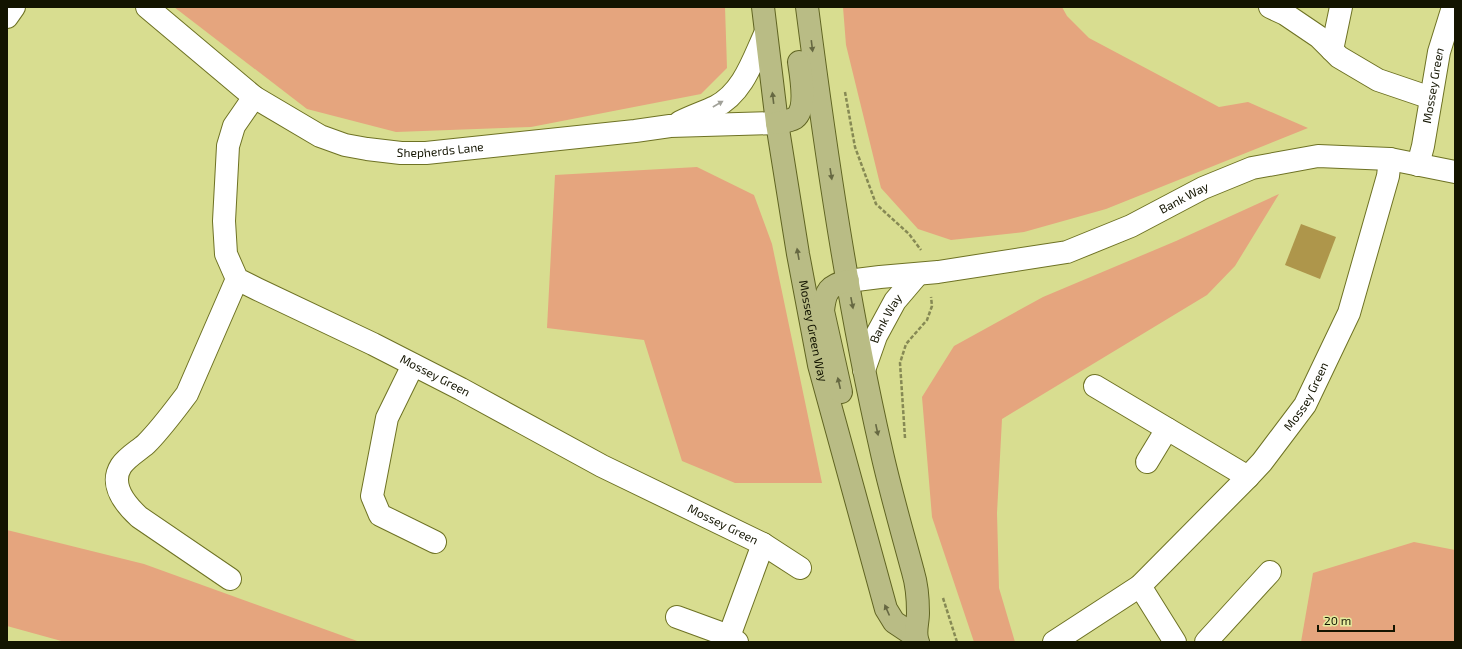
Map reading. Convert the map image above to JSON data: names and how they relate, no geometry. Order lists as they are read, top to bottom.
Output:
{
  "streets": {
    "main road": ["Mossey Green Way"],
    "street": ["Mossey Green", "Shepherds Lane", "Bank Way"]
  },
  "crossings": [
    ["Mossey Green", "Bank Way"],
    ["Shepherds Lane", "Mossey Green Way"],
    ["Bank Way", "Mossey Green Way"]
  ],
  "scale_bar": "20 m"
}
